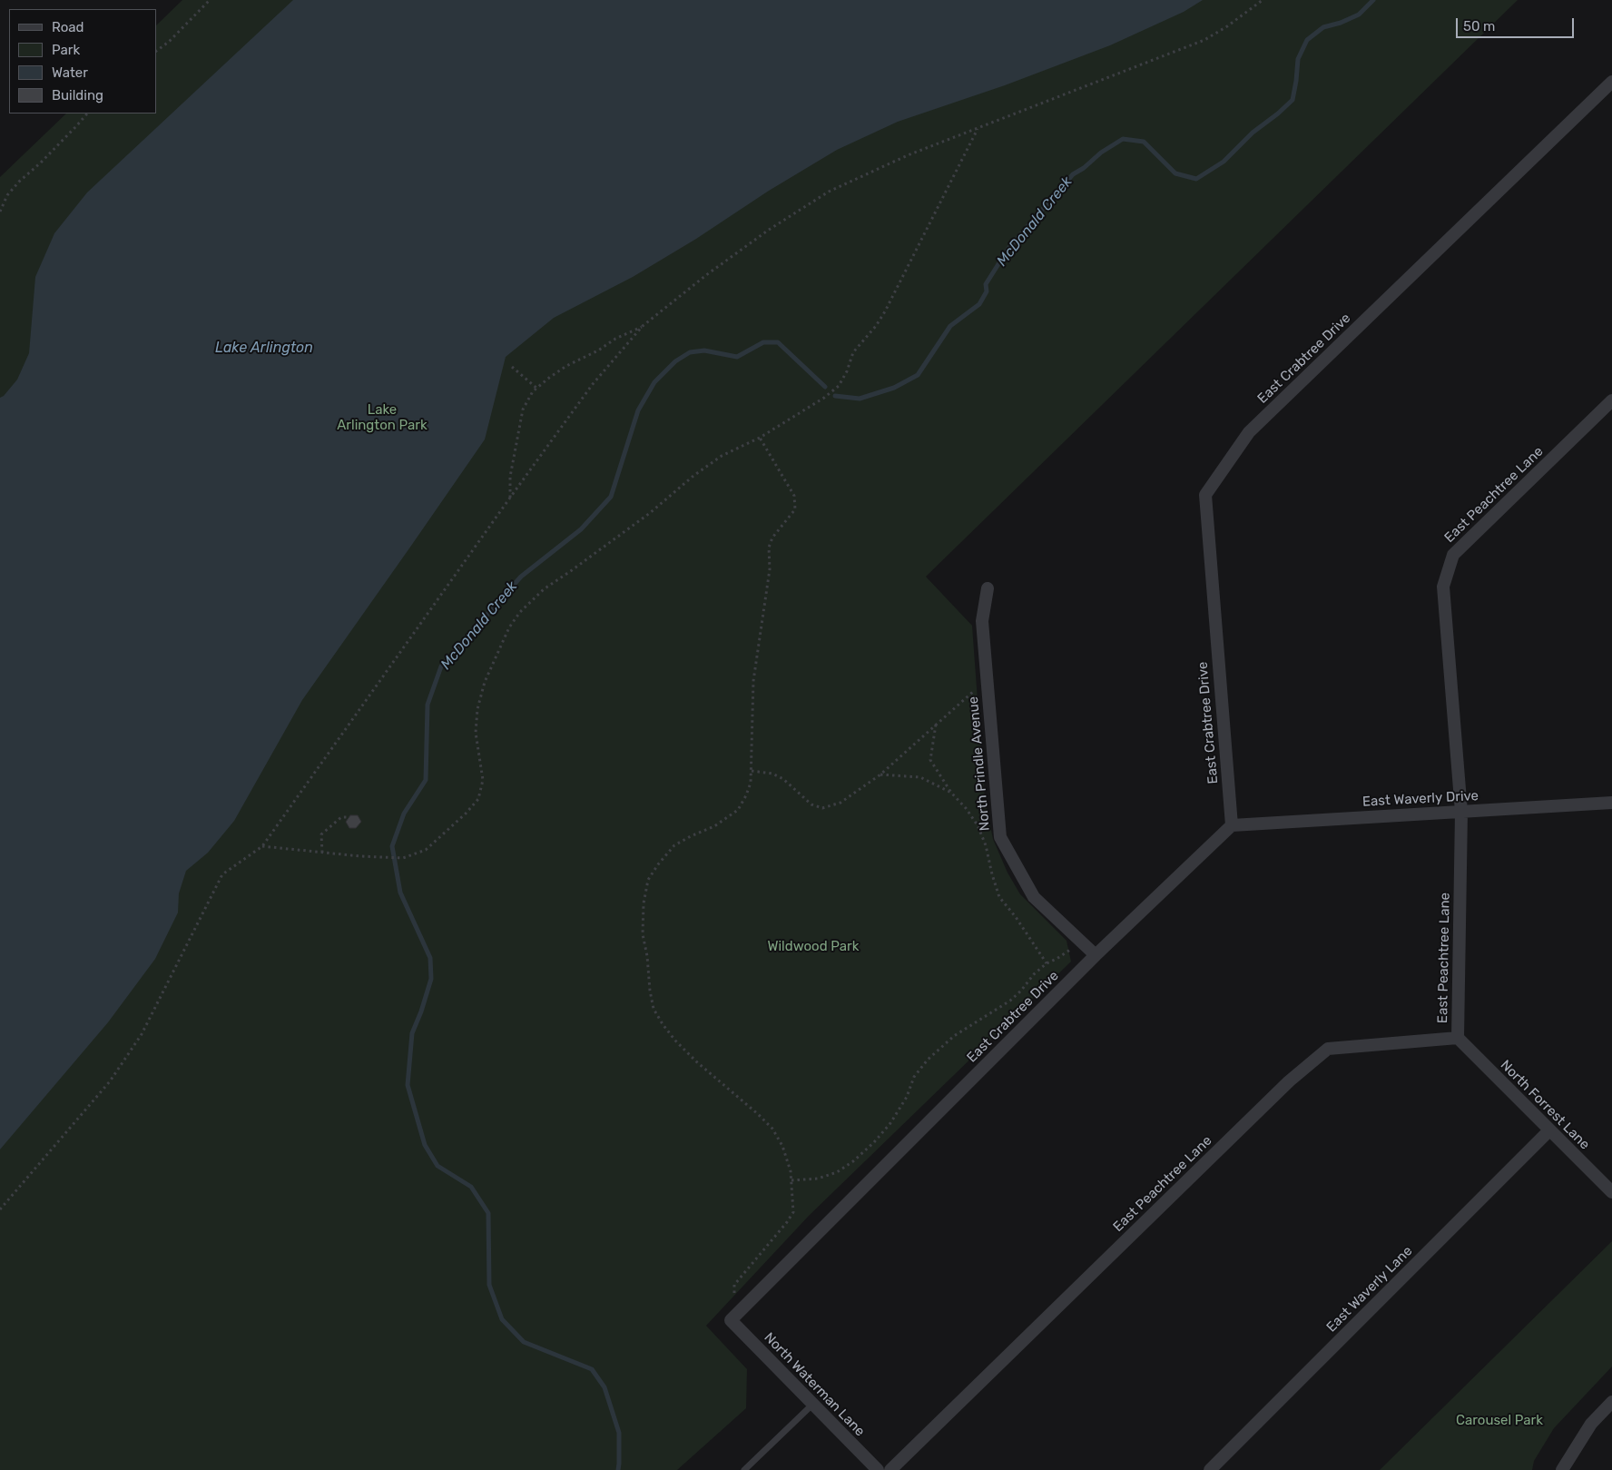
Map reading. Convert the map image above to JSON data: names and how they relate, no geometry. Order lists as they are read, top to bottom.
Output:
{
  "streets": {
    "street": [
      "East Crabtree Drive",
      "East Peachtree Lane",
      "North Prindle Avenue",
      "East Waverly Drive",
      "North Forrest Lane",
      "East Waverly Lane",
      "North Waterman Lane"
    ]
  },
  "crossings": [
    ["East Crabtree Drive", "North Prindle Avenue"],
    ["East Crabtree Drive", "East Waverly Drive"],
    ["East Crabtree Drive", "North Waterman Lane"],
    ["East Peachtree Lane", "East Waverly Drive"],
    ["East Peachtree Lane", "North Forrest Lane"],
    ["North Forrest Lane", "East Waverly Lane"]
  ],
  "water": ["McDonald Creek", "Lake Arlington"],
  "parks": ["Lake Arlington Park", "Wildwood Park", "Carousel Park"],
  "legend": [
    "Road",
    "Park",
    "Water",
    "Building"
  ],
  "scale_bar": "50 m"
}
